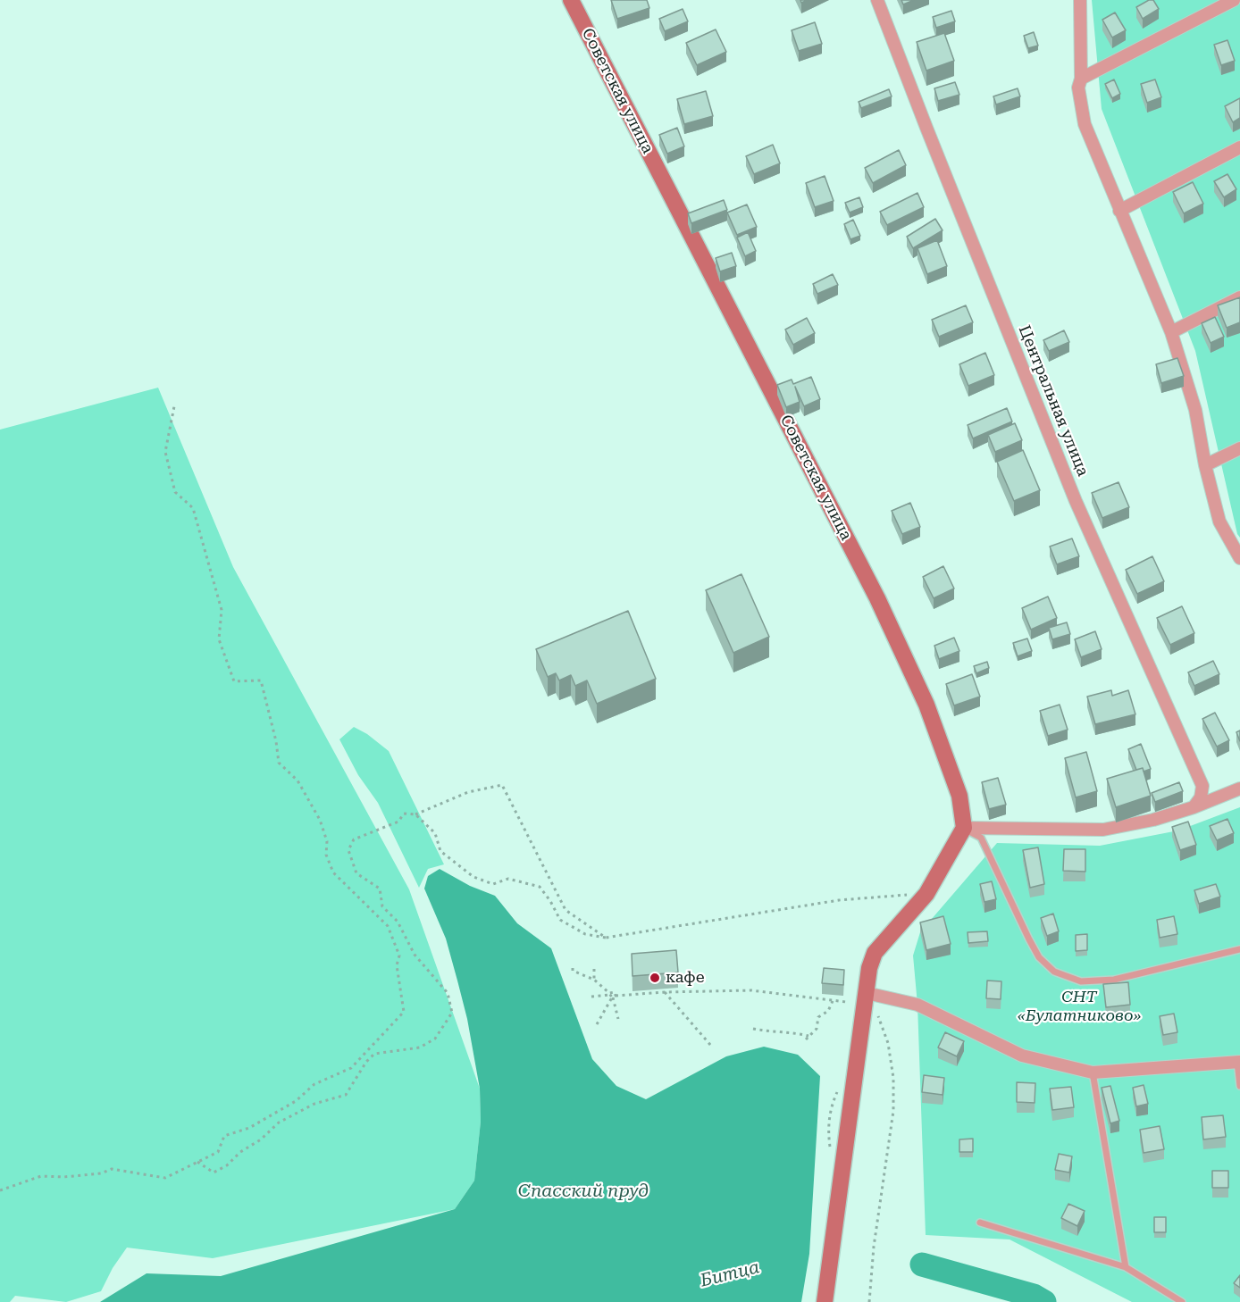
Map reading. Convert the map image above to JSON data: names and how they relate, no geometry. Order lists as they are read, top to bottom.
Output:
{
  "streets": {
    "street": ["Советская улица", "Центральная улица"]
  },
  "water": ["Спасский пруд", "Битца"],
  "parks": ["СНТ «Булатниково»"],
  "places": ["кафе"]
}
